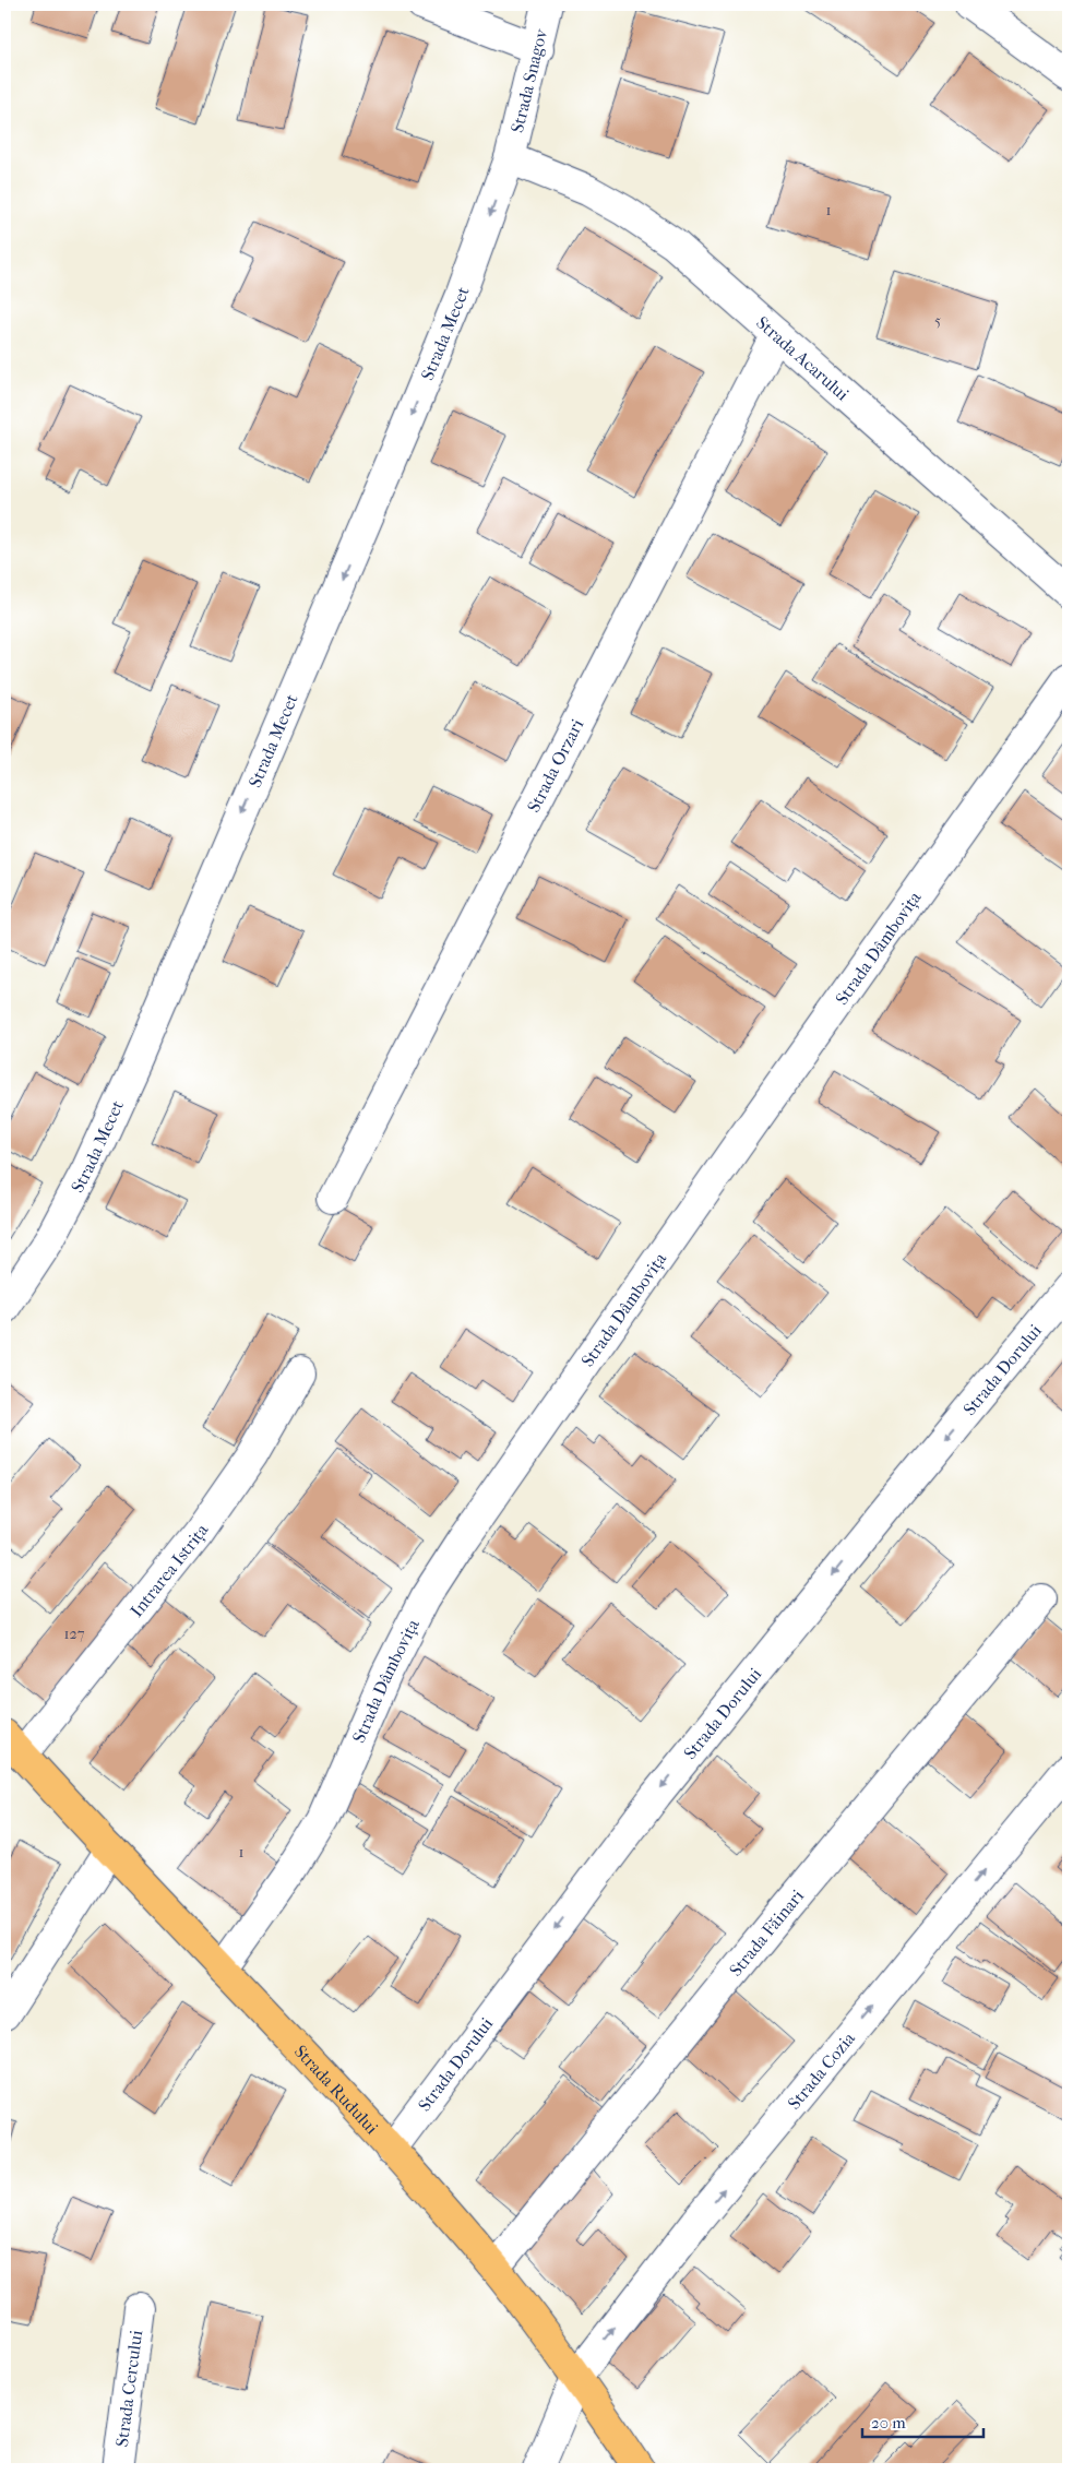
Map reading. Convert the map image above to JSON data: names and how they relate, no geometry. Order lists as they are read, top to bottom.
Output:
{
  "streets": {
    "main road": ["Strada Rudului"],
    "street": [
      "Strada Snagov",
      "Strada Mecet",
      "Strada Acarului",
      "Strada Orzari",
      "Strada Dâmbovița",
      "Strada Dorului",
      "Intrarea Istrița",
      "Strada Făinari",
      "Strada Cozia",
      "Strada Cercului"
    ]
  },
  "crossings": [
    ["Strada Snagov", "Strada Mecet"],
    ["Strada Snagov", "Strada Acarului"],
    ["Strada Mecet", "Strada Acarului"],
    ["Strada Acarului", "Strada Orzari"],
    ["Strada Dâmbovița", "Strada Rudului"],
    ["Strada Dorului", "Strada Rudului"],
    ["Intrarea Istrița", "Strada Rudului"],
    ["Strada Făinari", "Strada Rudului"],
    ["Strada Cozia", "Strada Rudului"]
  ],
  "one_way": ["Strada Mecet", "Strada Dorului", "Strada Cozia"],
  "house_numbers": [
    "1",
    "5",
    "127",
    "1"
  ],
  "scale_bar": "20 m"
}
